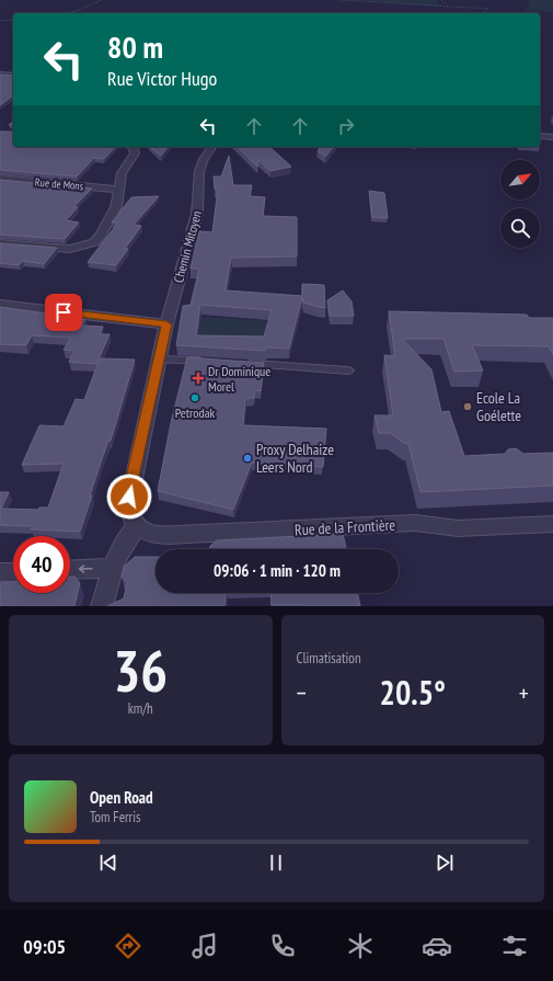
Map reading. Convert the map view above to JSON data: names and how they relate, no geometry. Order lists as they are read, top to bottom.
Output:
{
  "streets": {
    "street": ["Rue de Mons", "Chemin Mitoyen", "Rue de la Frontière"]
  },
  "crossings": [
    ["Chemin Mitoyen", "Rue de la Frontière"]
  ],
  "places": {
    "health": ["Dr Dominique Morel"],
    "other": ["Petrodak", "Ecole La Goélette", "Proxy Delhaize Leers Nord"]
  },
  "north": "top right",
  "page": {
    "turn": ["80 m", "Rue Victor Hugo"],
    "limit": "40",
    "trip": "09:06 · 1 min · 120 m",
    "tile": [
      ["36", "km/h"],
      "Climatisation"
    ],
    "heat": ["−", "20.5°", "+"],
    "song": ["Open Road", "Tom Ferris"],
    "tabs": "09:05"
  }
}
